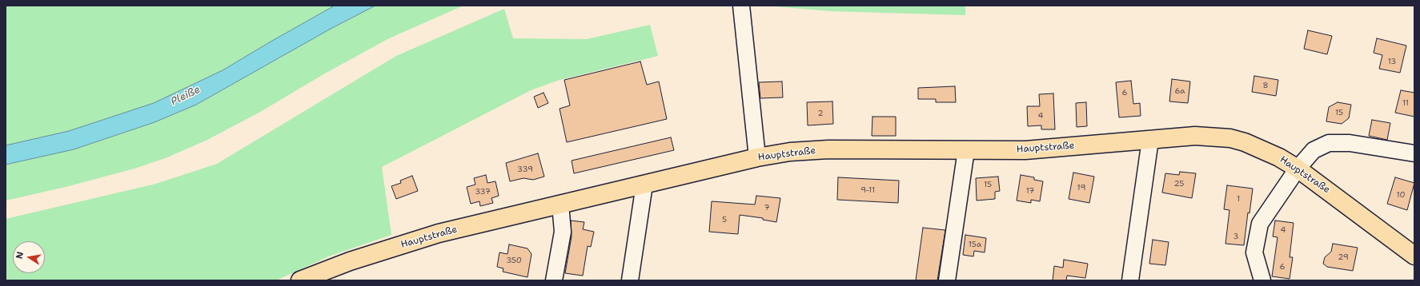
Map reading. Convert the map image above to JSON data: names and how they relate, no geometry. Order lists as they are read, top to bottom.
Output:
{
  "streets": {
    "main road": ["Hauptstraße"]
  },
  "water": ["Pleiße"],
  "house_numbers": [
    "13",
    "8",
    "6a",
    "6",
    "11",
    "15",
    "2",
    "4",
    "339",
    "25",
    "15",
    "19",
    "9-11",
    "17",
    "337",
    "10",
    "1",
    "7",
    "5",
    "4",
    "3",
    "15a",
    "29",
    "350",
    "6"
  ],
  "north": "left"
}
